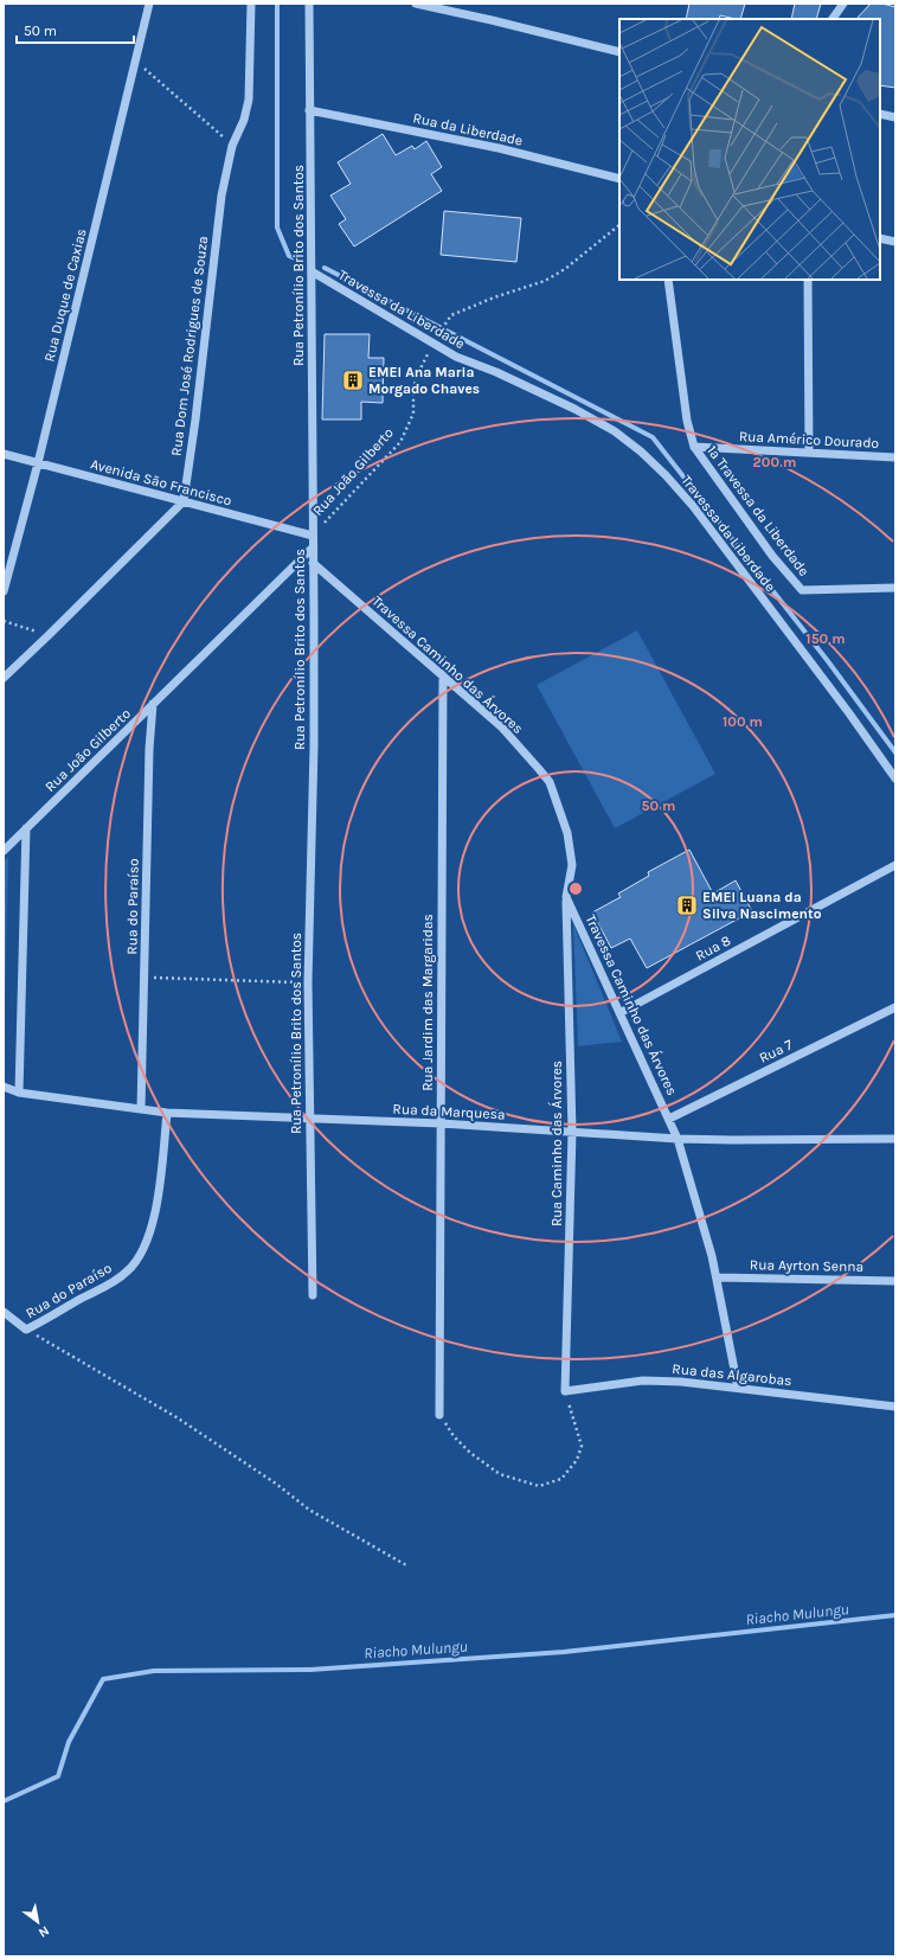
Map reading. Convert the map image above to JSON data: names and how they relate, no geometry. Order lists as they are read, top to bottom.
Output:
{
  "streets": {
    "street": [
      "Rua da Liberdade",
      "Rua Petronílio Brito dos Santos",
      "Rua Duque de Caxias",
      "Travessa da Liberdade",
      "Rua Dom José Rodrigues de Souza",
      "Rua Américo Dourado",
      "Rua João Gilberto",
      "Avenida São Francisco",
      "1ª Travessa da Liberdade",
      "Travessa Caminho das Árvores",
      "Rua do Paraíso",
      "Rua 8",
      "Rua Jardim das Margaridas",
      "Rua 7",
      "Rua da Marquesa",
      "Rua Caminho das Árvores",
      "Rua Ayrton Senna",
      "Rua das Algarobas"
    ]
  },
  "crossings": [
    ["Rua da Liberdade", "Rua Petronílio Brito dos Santos"],
    ["Rua Petronílio Brito dos Santos", "Travessa da Liberdade"],
    ["Rua Petronílio Brito dos Santos", "Rua João Gilberto"],
    ["Rua Petronílio Brito dos Santos", "Avenida São Francisco"],
    ["Rua Petronílio Brito dos Santos", "Travessa Caminho das Árvores"],
    ["Rua Petronílio Brito dos Santos", "Rua da Marquesa"],
    ["Rua Duque de Caxias", "Avenida São Francisco"],
    ["Travessa da Liberdade", "Rua João Gilberto"],
    ["Rua Dom José Rodrigues de Souza", "Avenida São Francisco"],
    ["Rua Américo Dourado", "1ª Travessa da Liberdade"],
    ["Rua João Gilberto", "Avenida São Francisco"],
    ["Rua João Gilberto", "Rua do Paraíso"],
    ["Travessa Caminho das Árvores", "Rua 8"],
    ["Travessa Caminho das Árvores", "Rua Jardim das Margaridas"],
    ["Travessa Caminho das Árvores", "Rua 7"],
    ["Travessa Caminho das Árvores", "Rua da Marquesa"],
    ["Travessa Caminho das Árvores", "Rua Caminho das Árvores"],
    ["Travessa Caminho das Árvores", "Rua Ayrton Senna"],
    ["Travessa Caminho das Árvores", "Rua das Algarobas"],
    ["Rua do Paraíso", "Rua da Marquesa"],
    ["Rua Jardim das Margaridas", "Rua da Marquesa"],
    ["Rua da Marquesa", "Rua Caminho das Árvores"],
    ["Rua Caminho das Árvores", "Rua das Algarobas"]
  ],
  "water": ["Riacho Mulungu"],
  "places": {
    "building": ["EMEI Ana Maria Morgado Chaves", "EMEI Luana da Silva Nascimento"]
  },
  "scale_bar": "50 m",
  "north": "bottom right",
  "rings": [
    "200 m",
    "150 m",
    "100 m",
    "50 m"
  ]
}
